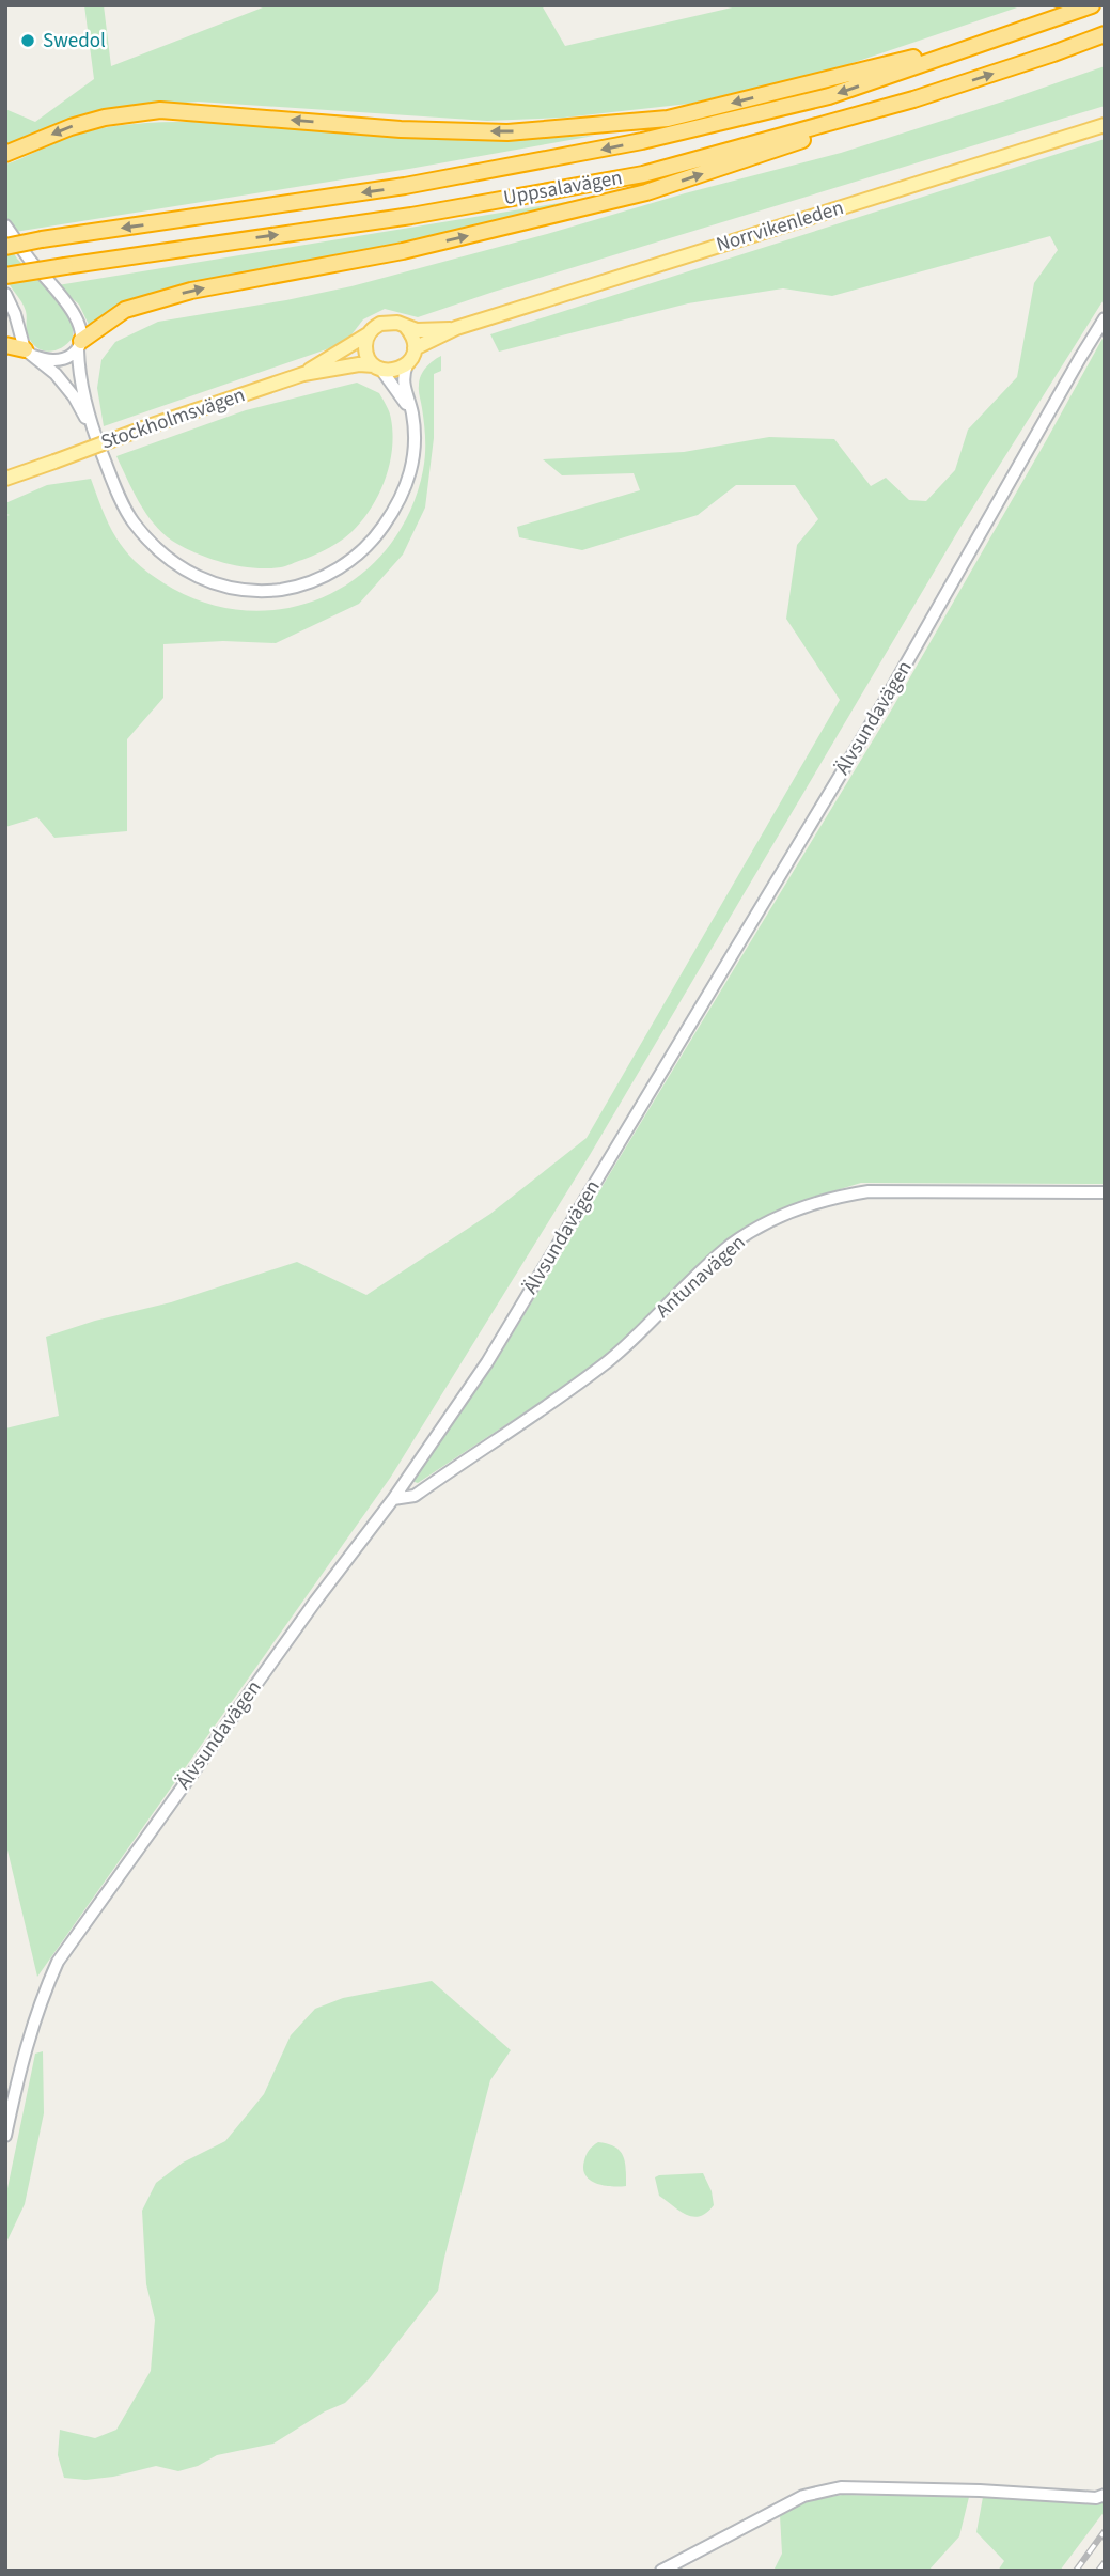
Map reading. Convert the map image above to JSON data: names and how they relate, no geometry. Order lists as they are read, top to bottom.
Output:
{
  "streets": {
    "highway": ["Uppsalavägen"],
    "main road": ["Norrvikenleden", "Stockholmsvägen"],
    "street": ["Älvsundavägen", "Antunavägen"]
  },
  "crossings": [
    ["Norrvikenleden", "Stockholmsvägen"],
    ["Älvsundavägen", "Antunavägen"]
  ],
  "places": ["Swedol"]
}
